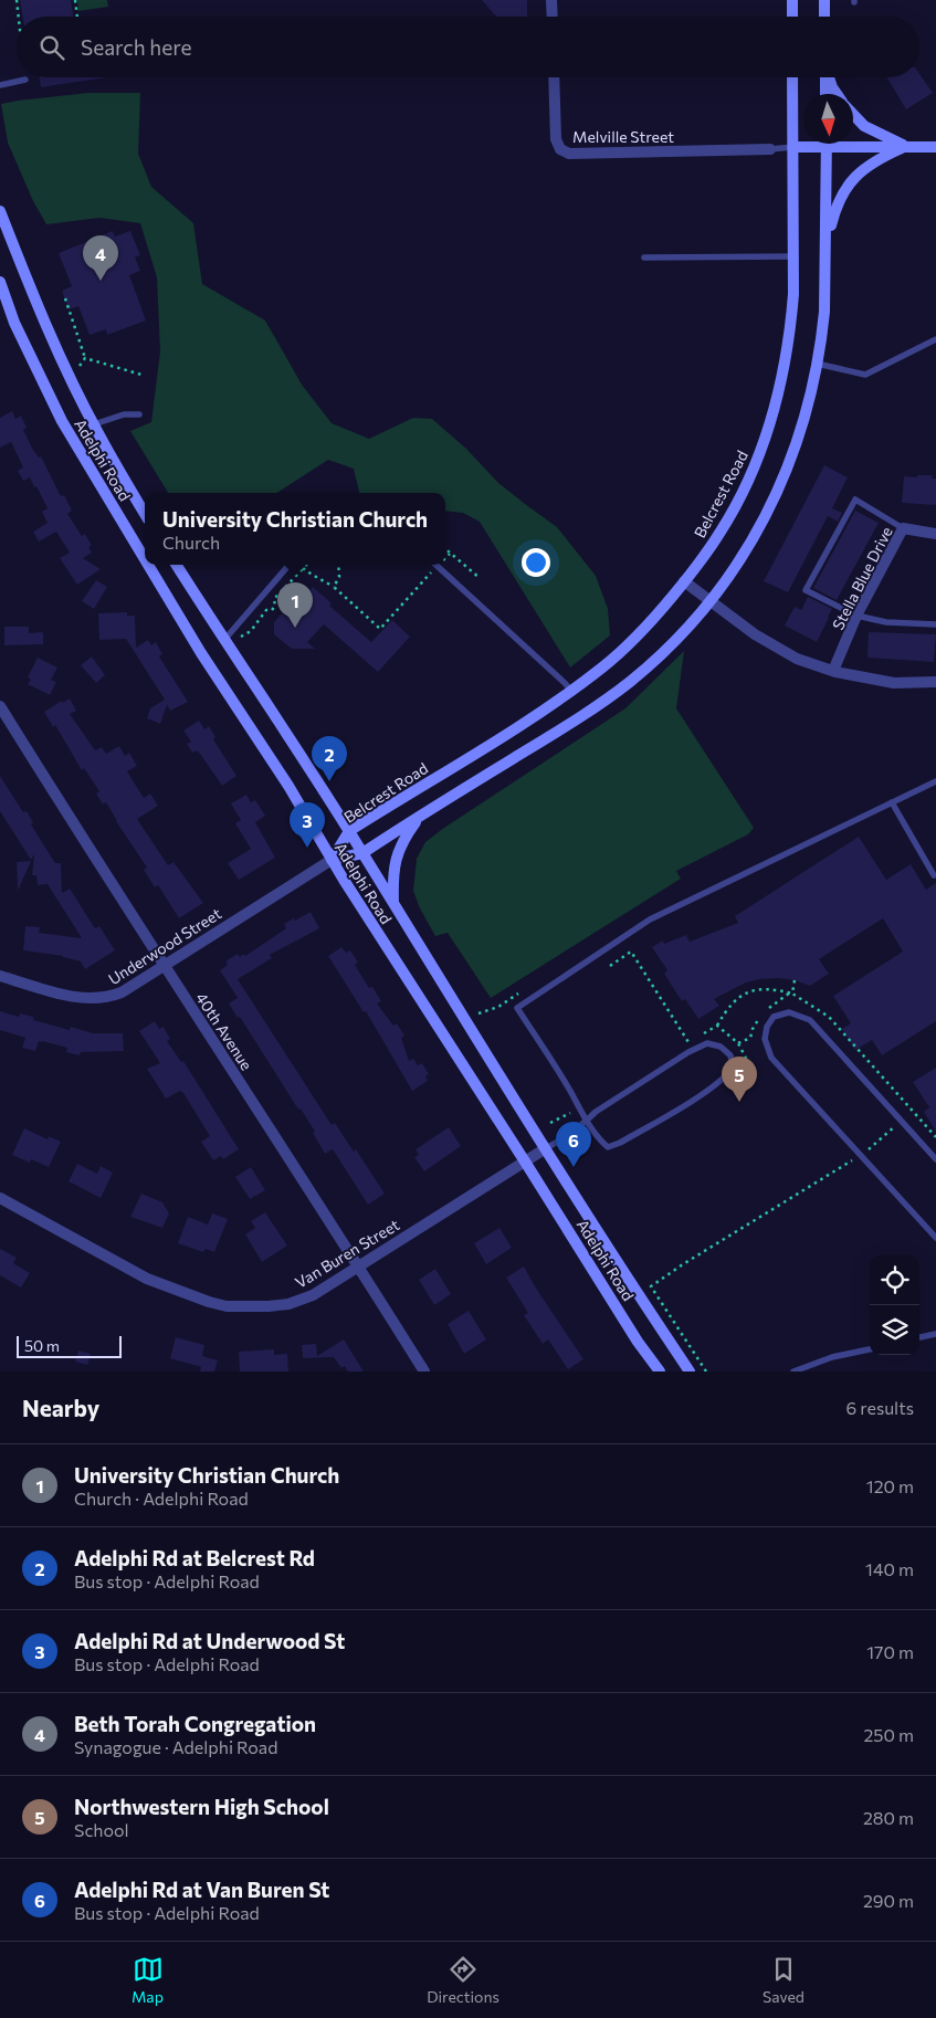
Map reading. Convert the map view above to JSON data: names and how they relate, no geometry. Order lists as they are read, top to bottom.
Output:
{
  "streets": {
    "main road": ["Adelphi Road", "Belcrest Road"],
    "street": [
      "Melville Street",
      "Stella Blue Drive",
      "Underwood Street",
      "40th Avenue",
      "Van Buren Street"
    ]
  },
  "crossings": [
    ["Adelphi Road", "Belcrest Road"],
    ["Adelphi Road", "Underwood Street"],
    ["Adelphi Road", "Van Buren Street"],
    ["Belcrest Road", "Underwood Street"],
    ["Underwood Street", "40th Avenue"],
    ["40th Avenue", "Van Buren Street"]
  ],
  "scale_bar": "50 m",
  "north": "bottom",
  "page": {
    "search": "Search here",
    "pins": [
      "4",
      "1",
      "2",
      "3",
      "5",
      "6"
    ],
    "popup": ["University Christian Church", "Church"],
    "scale": "50 m",
    "heading": ["Nearby", "6 results"],
    "list": [
      {
        "mark": "1",
        "name": "University Christian Church",
        "note": "Church · Adelphi Road",
        "value": "120 m"
      },
      {
        "mark": "2",
        "name": "Adelphi Rd at Belcrest Rd",
        "note": "Bus stop · Adelphi Road",
        "value": "140 m"
      },
      {
        "mark": "3",
        "name": "Adelphi Rd at Underwood St",
        "note": "Bus stop · Adelphi Road",
        "value": "170 m"
      },
      {
        "mark": "4",
        "name": "Beth Torah Congregation",
        "note": "Synagogue · Adelphi Road",
        "value": "250 m"
      },
      {
        "mark": "5",
        "name": "Northwestern High School",
        "note": "School",
        "value": "280 m"
      },
      {
        "mark": "6",
        "name": "Adelphi Rd at Van Buren St",
        "note": "Bus stop · Adelphi Road",
        "value": "290 m"
      }
    ],
    "nav": ["Map", "Directions", "Saved"]
  }
}
